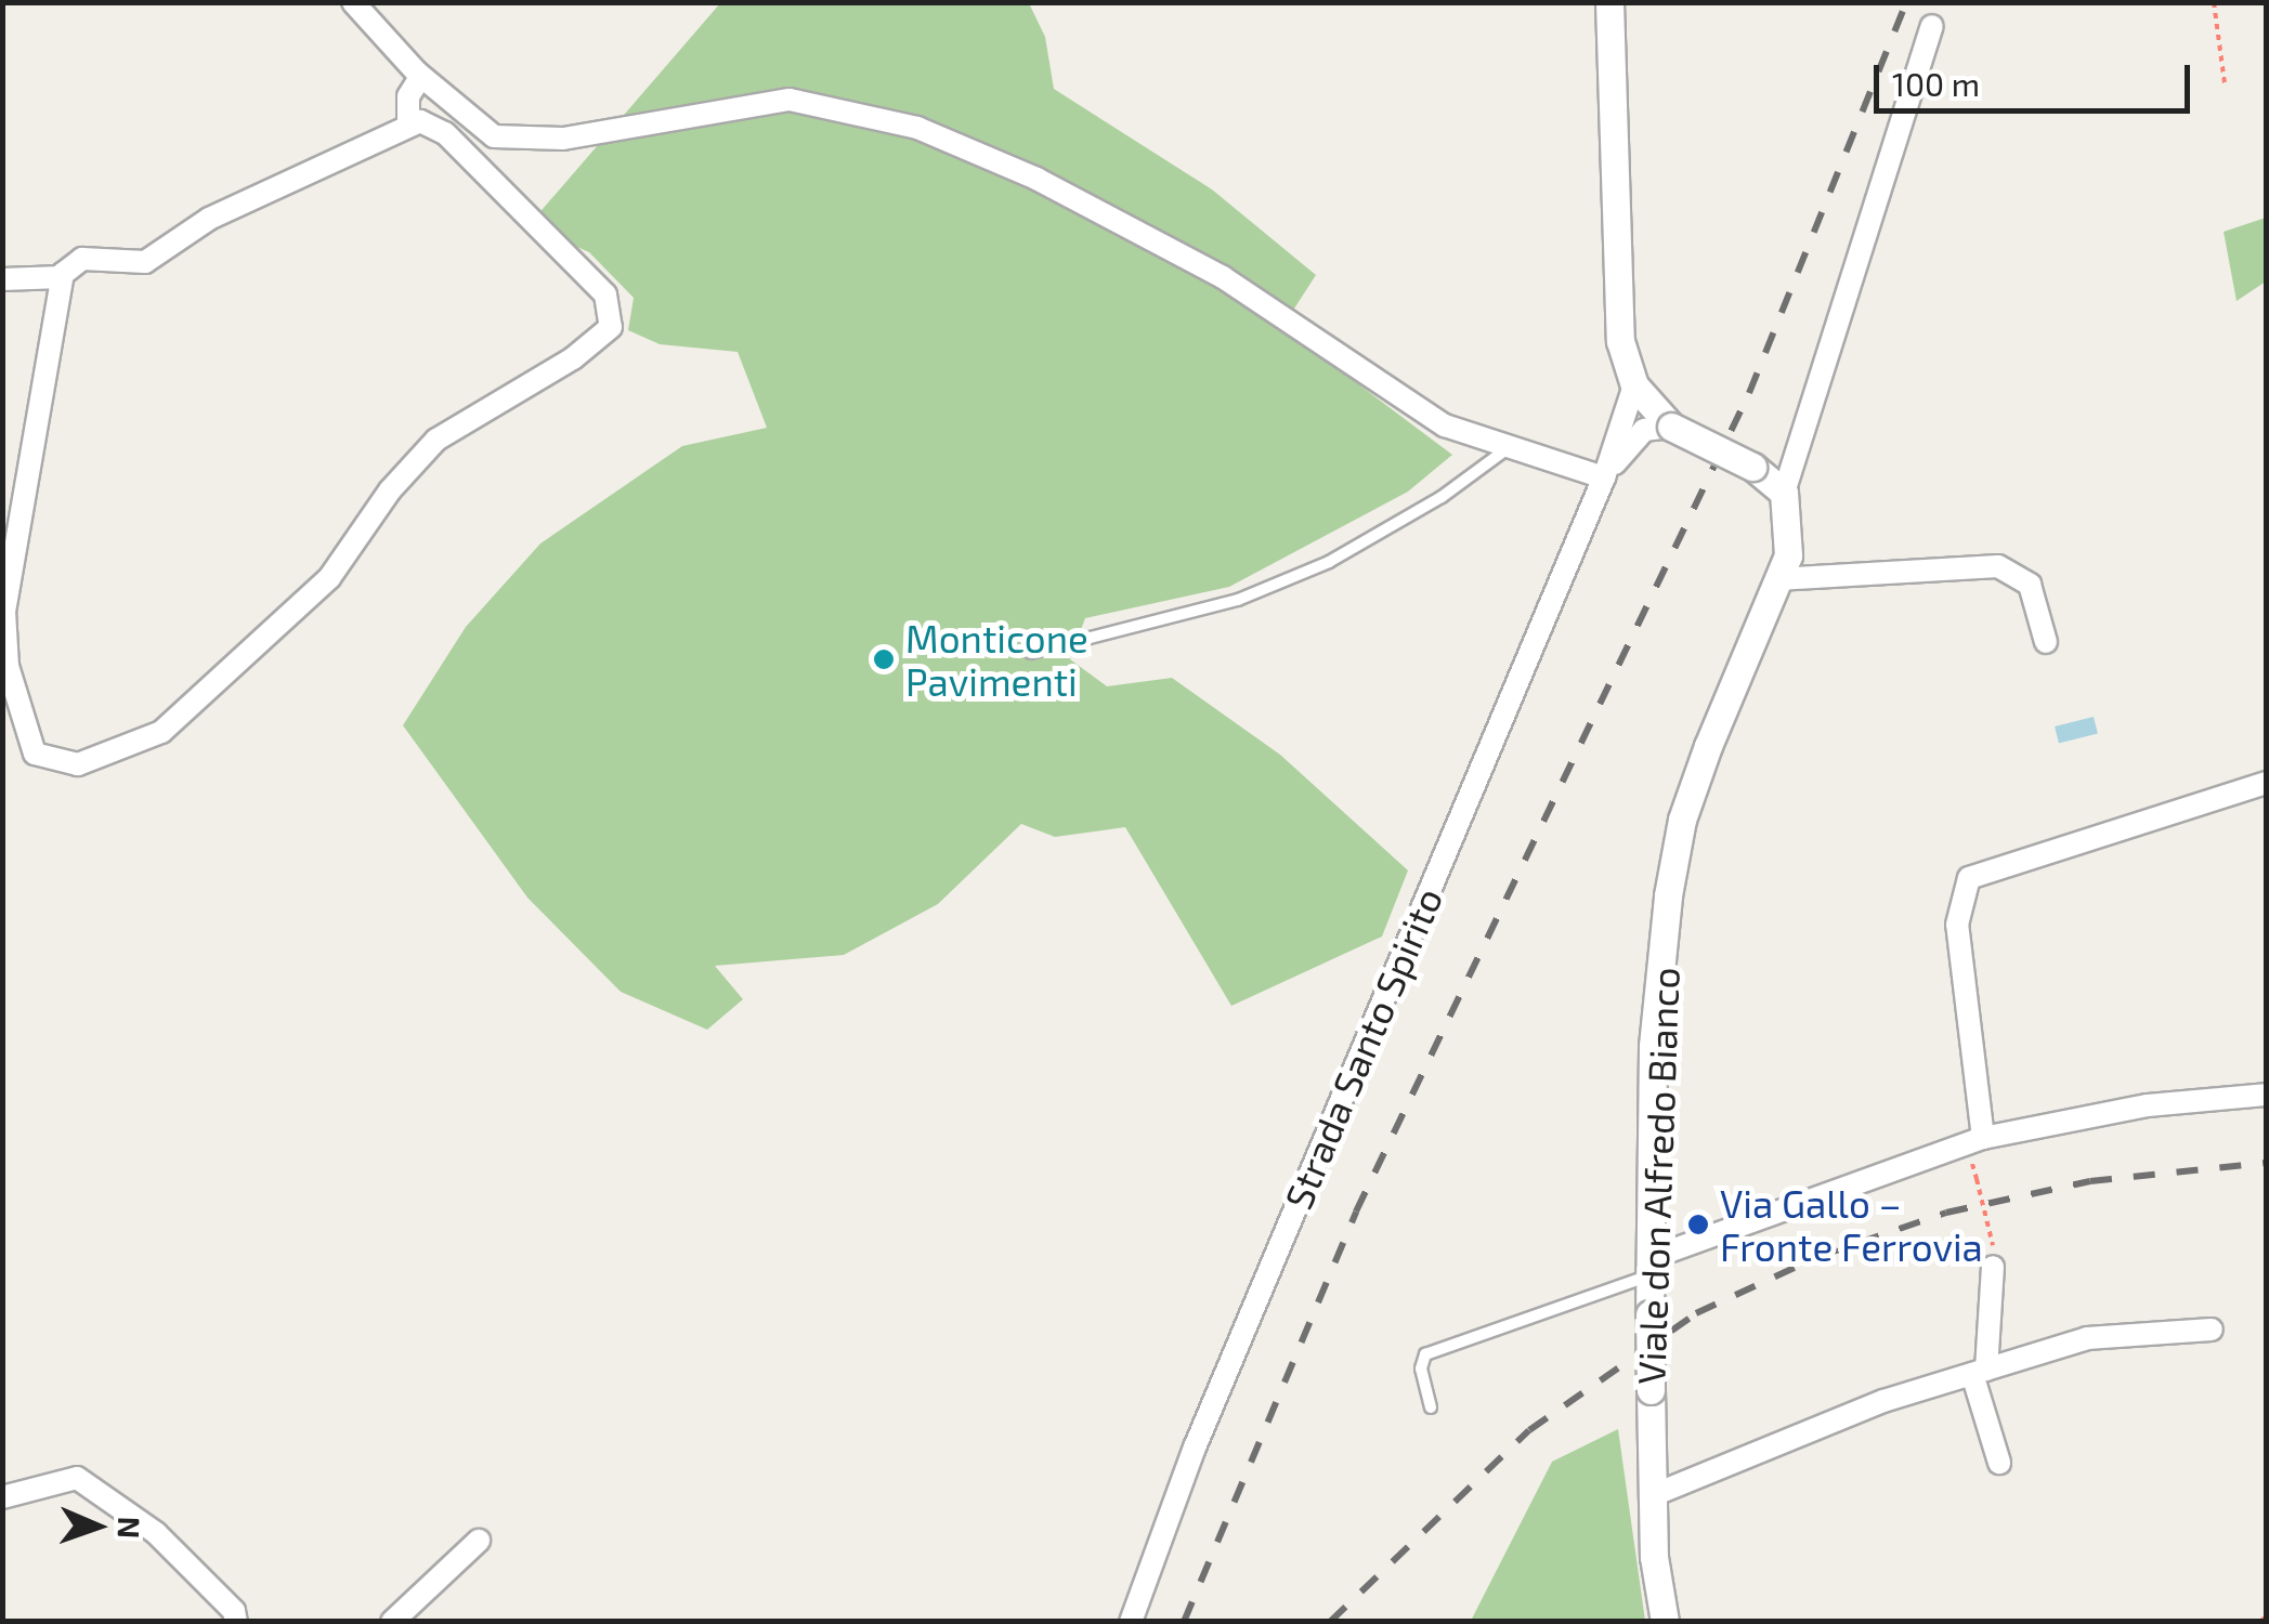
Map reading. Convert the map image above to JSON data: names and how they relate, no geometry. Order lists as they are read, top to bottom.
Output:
{
  "streets": {
    "street": ["Strada Santo Spirito", "Viale don Alfredo Bianco"]
  },
  "places": ["Monticone Pavimenti", "Via Gallo – Fronte Ferrovia"],
  "scale_bar": "100 m",
  "north": "right"
}
